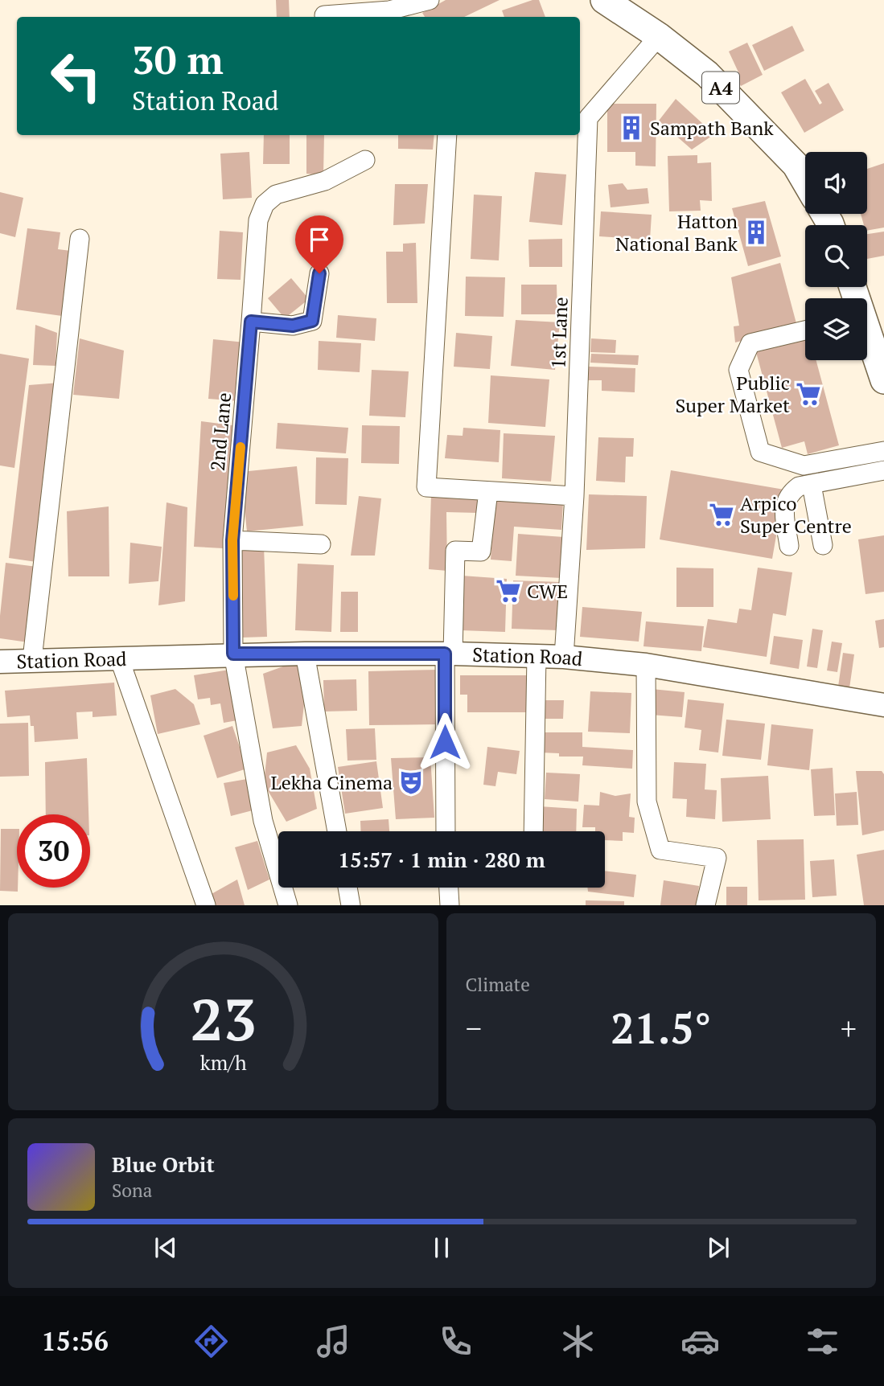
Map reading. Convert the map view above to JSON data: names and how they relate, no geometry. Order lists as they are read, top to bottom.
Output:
{
  "streets": {
    "highway": ["A4"],
    "main road": ["Station Road"],
    "street": ["1st Lane", "2nd Lane"]
  },
  "crossings": [
    ["A4", "1st Lane"],
    ["1st Lane", "Station Road"],
    ["2nd Lane", "Station Road"]
  ],
  "places": {
    "building": ["Sampath Bank", "Hatton National Bank"],
    "supermarket": ["Public Super Market", "Arpico Super Centre", "CWE"],
    "theatre": ["Lekha Cinema"]
  },
  "page": {
    "turn": ["30 m", "Station Road"],
    "limit": "30",
    "trip": "15:57 · 1 min · 280 m",
    "tile": "Climate",
    "heat": ["−", "21.5°", "+"],
    "song": ["Blue Orbit", "Sona"],
    "tabs": "15:56",
    "gauge": ["23", "km/h"]
  }
}
